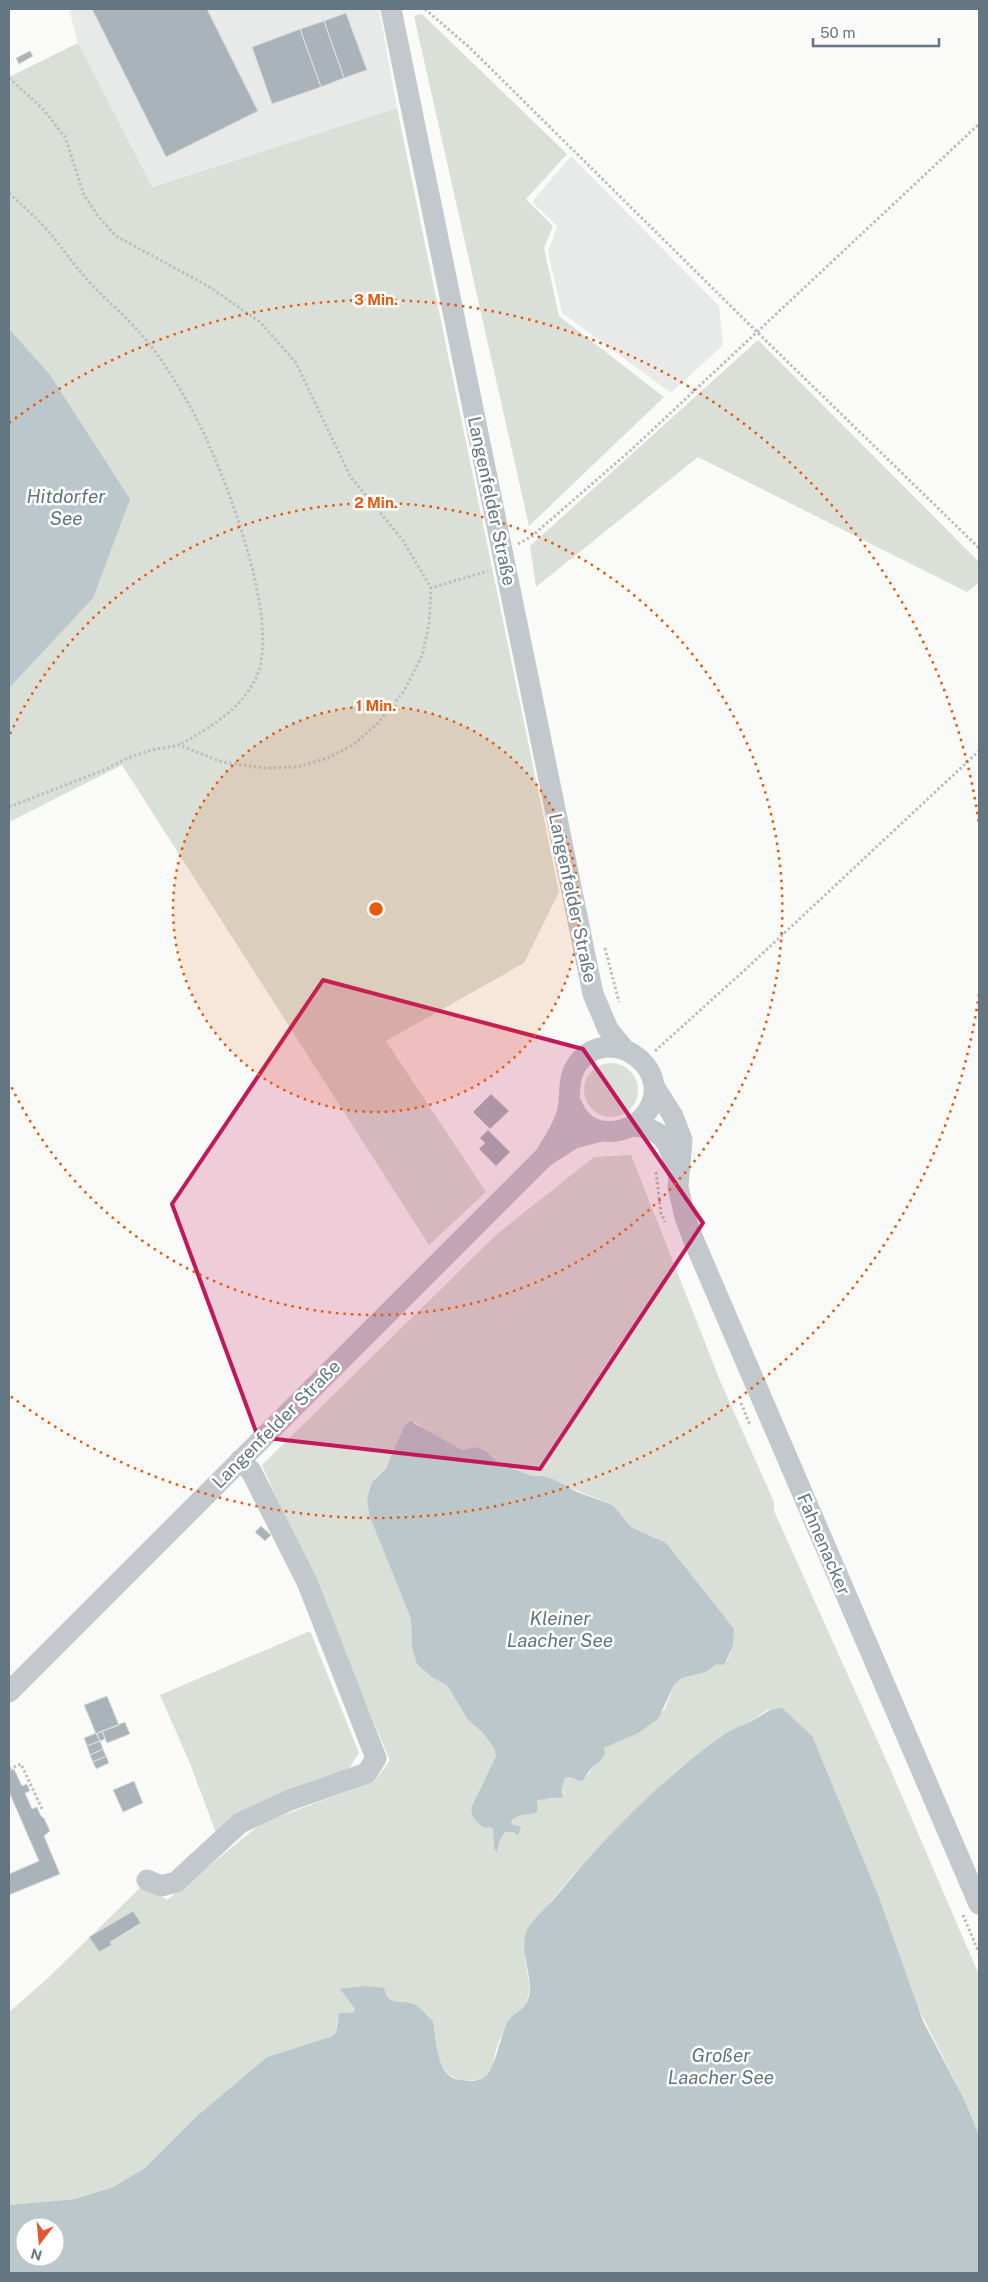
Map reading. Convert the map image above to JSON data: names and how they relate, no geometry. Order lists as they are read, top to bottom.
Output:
{
  "streets": {
    "street": ["Langenfelder Straße", "Fahnenacker"]
  },
  "crossings": [
    ["Langenfelder Straße", "Fahnenacker"]
  ],
  "water": ["Hitdorfer See", "Kleiner Laacher See", "Großer Laacher See"],
  "scale_bar": "50 m",
  "north": "bottom",
  "rings": ["3 Min.", "2 Min.", "1 Min."]
}
